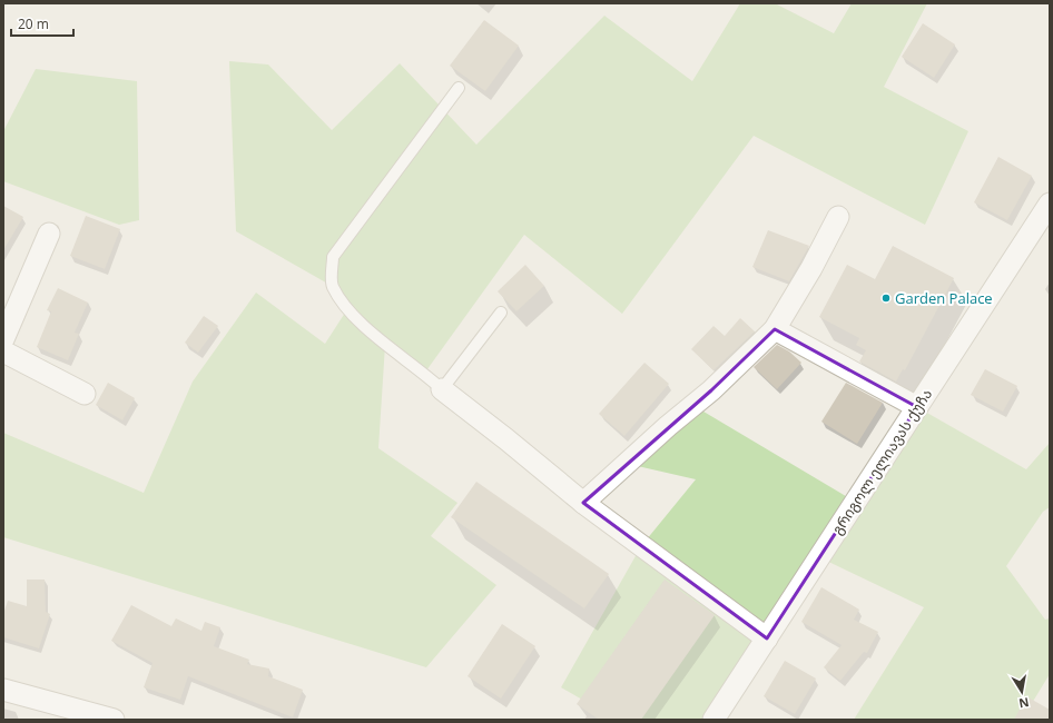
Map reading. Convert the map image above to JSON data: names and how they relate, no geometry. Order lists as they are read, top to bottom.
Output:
{
  "streets": {
    "street": ["გრიგოლ ელიავას ქუჩა"]
  },
  "places": ["Garden Palace"],
  "scale_bar": "20 m",
  "north": "bottom"
}
